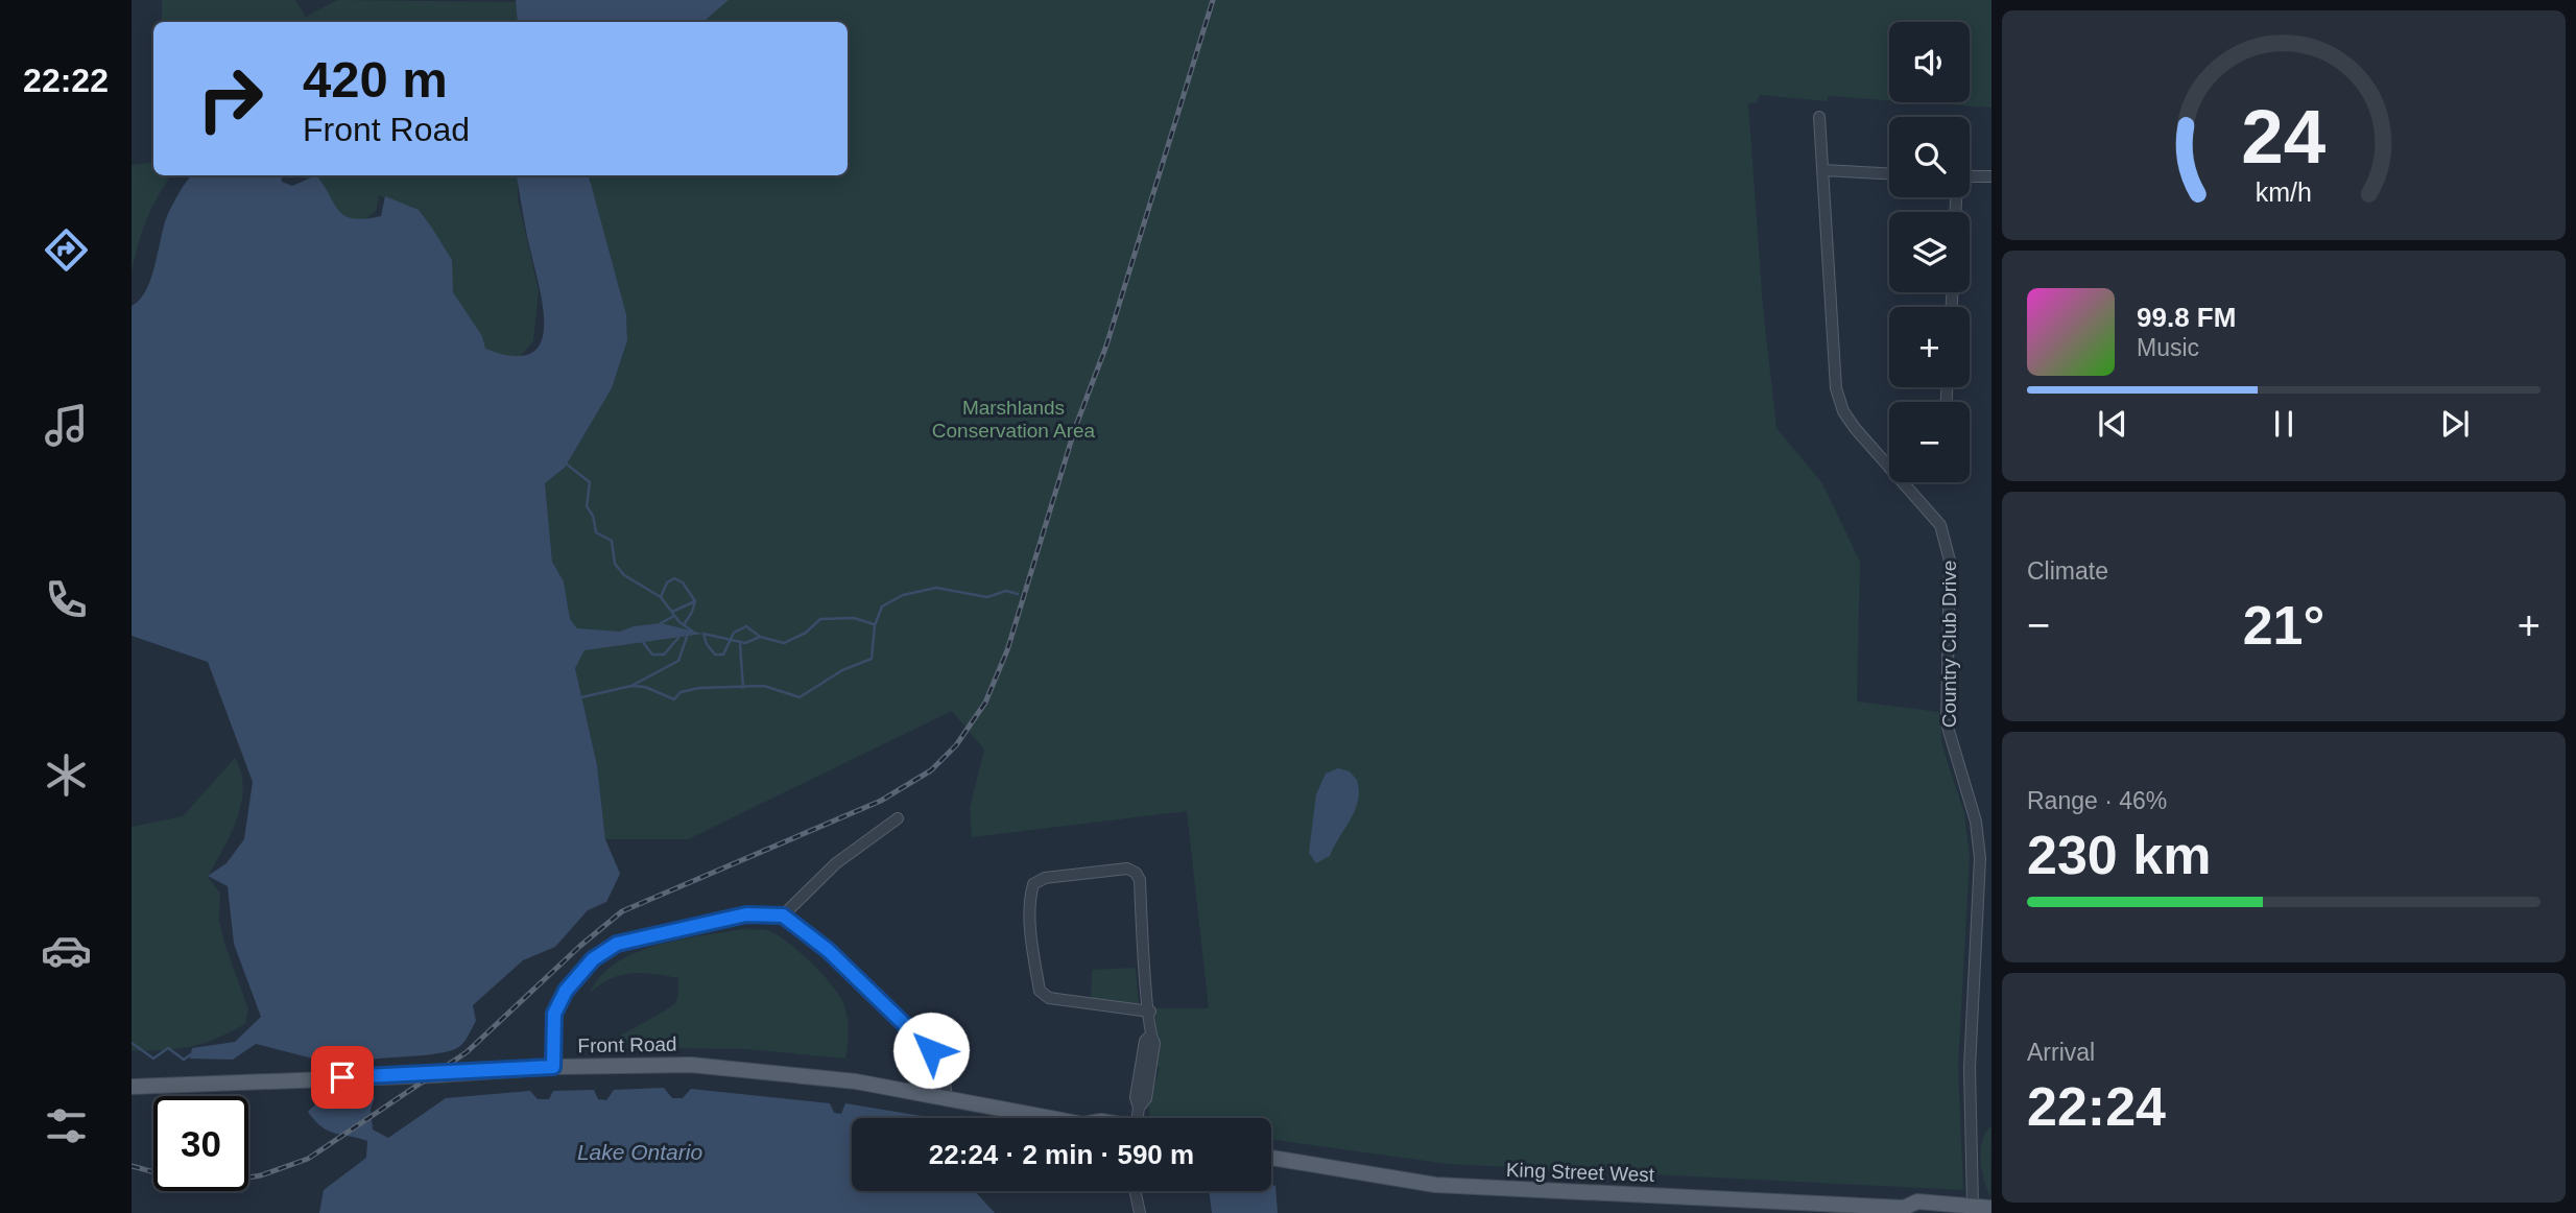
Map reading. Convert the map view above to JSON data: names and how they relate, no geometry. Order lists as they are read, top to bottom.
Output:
{
  "streets": {
    "main road": ["Front Road", "King Street West"],
    "street": ["Country Club Drive"]
  },
  "crossings": [
    ["Country Club Drive", "King Street West"]
  ],
  "water": ["Lake Ontario"],
  "parks": ["Marshlands Conservation Area"],
  "page": {
    "tabs": "22:22",
    "map_buttons": ["+", "−"],
    "turn": ["420 m", "Front Road"],
    "song": ["99.8 FM", "Music"],
    "tile": [
      "Climate",
      ["Range · 46%", "230 km"],
      ["Arrival", "22:24"]
    ],
    "heat": ["−", "21°", "+"],
    "limit": "30",
    "trip": "22:24 · 2 min · 590 m",
    "gauge": ["24", "km/h"]
  }
}
